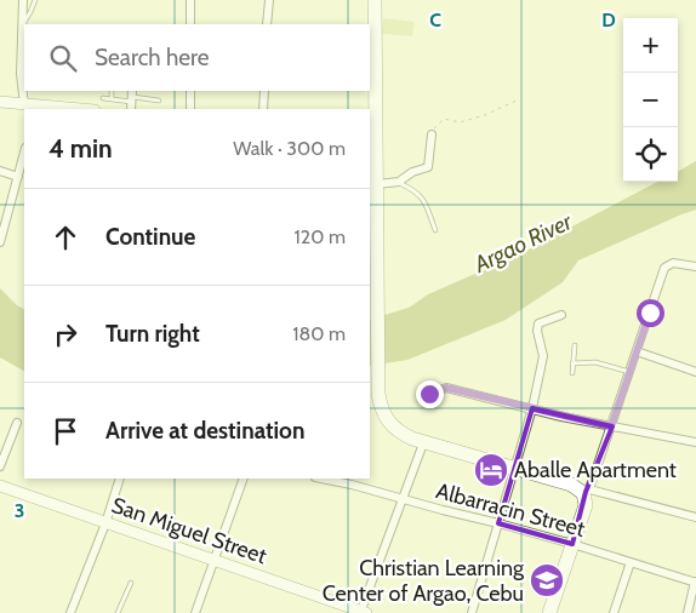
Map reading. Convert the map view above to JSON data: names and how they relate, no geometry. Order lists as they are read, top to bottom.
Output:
{
  "streets": {
    "main road": ["San Miguel Street"],
    "street": ["Albarracin Street"]
  },
  "water": ["Argao River"],
  "places": {
    "hotel": ["Aballe Apartment"],
    "school or university": ["Christian Learning Center of Argao, Cebu"]
  },
  "page": {
    "map_buttons": ["+", "−"],
    "search": "Search here",
    "heading": ["4 min", "Walk · 300 m"],
    "list": [
      ["Continue", "120 m"],
      ["Turn right", "180 m"],
      "Arrive at destination"
    ]
  },
  "grid": {
    "columns": ["C", "D"],
    "rows": ["3"]
  }
}
